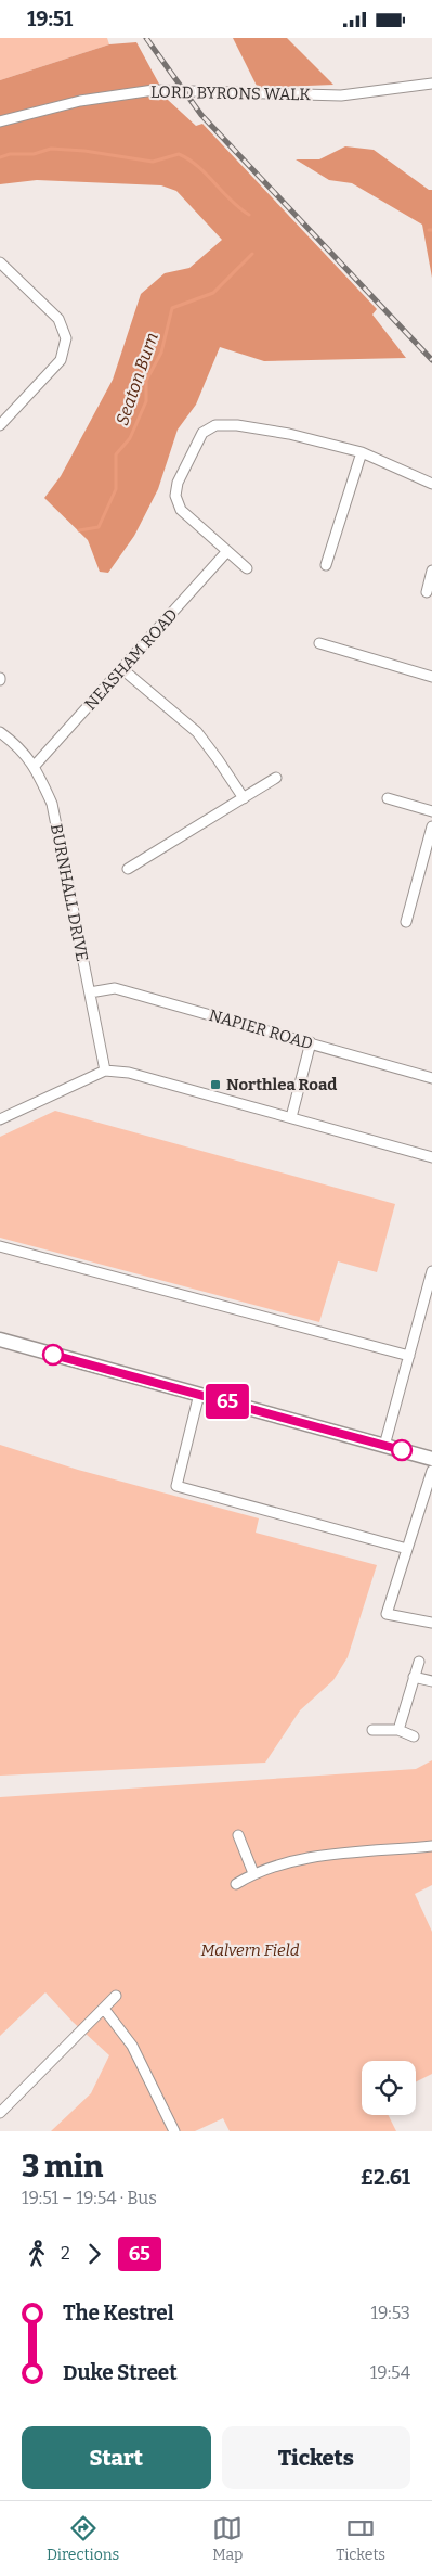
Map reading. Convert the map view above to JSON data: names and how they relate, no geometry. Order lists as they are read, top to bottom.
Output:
{
  "streets": {
    "street": [
      "LORD BYRONS WALK",
      "NEASHAM ROAD",
      "BURNHALL DRIVE",
      "NAPIER ROAD"
    ]
  },
  "crossings": [
    ["NEASHAM ROAD", "BURNHALL DRIVE"],
    ["BURNHALL DRIVE", "NAPIER ROAD"]
  ],
  "water": ["Seaton Burn"],
  "parks": ["Malvern Field"],
  "places": {
    "transit": ["Northlea Road"]
  },
  "lines": ["bus line 65"],
  "page": {
    "status": "19:51",
    "on_map": "65",
    "heading": ["3 min", "19:51 – 19:54 · Bus", "£2.61"],
    "legs": ["2", "65"],
    "list": [
      {
        "name": "The Kestrel",
        "value": "19:53"
      },
      {
        "name": "Duke Street",
        "value": "19:54"
      }
    ],
    "buttons": ["Start", "Tickets"],
    "tabs": ["Directions", "Map", "Tickets"]
  }
}
